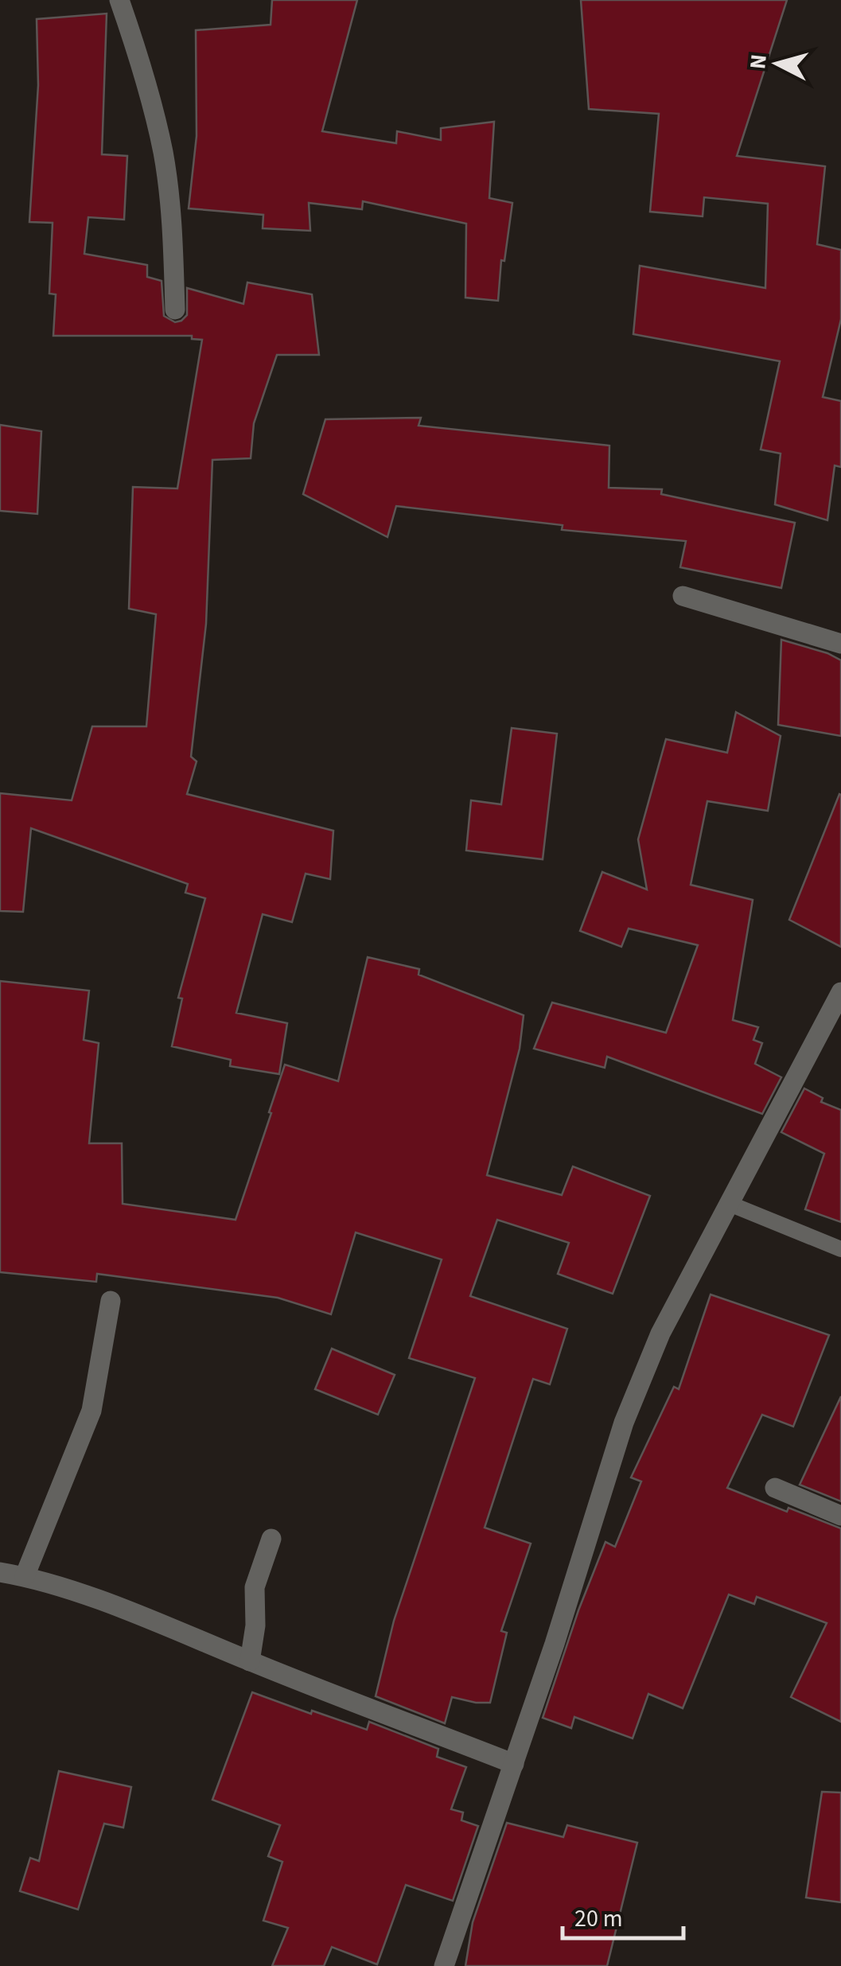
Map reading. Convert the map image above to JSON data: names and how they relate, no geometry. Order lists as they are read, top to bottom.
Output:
{
  "scale_bar": "20 m",
  "north": "left"
}
